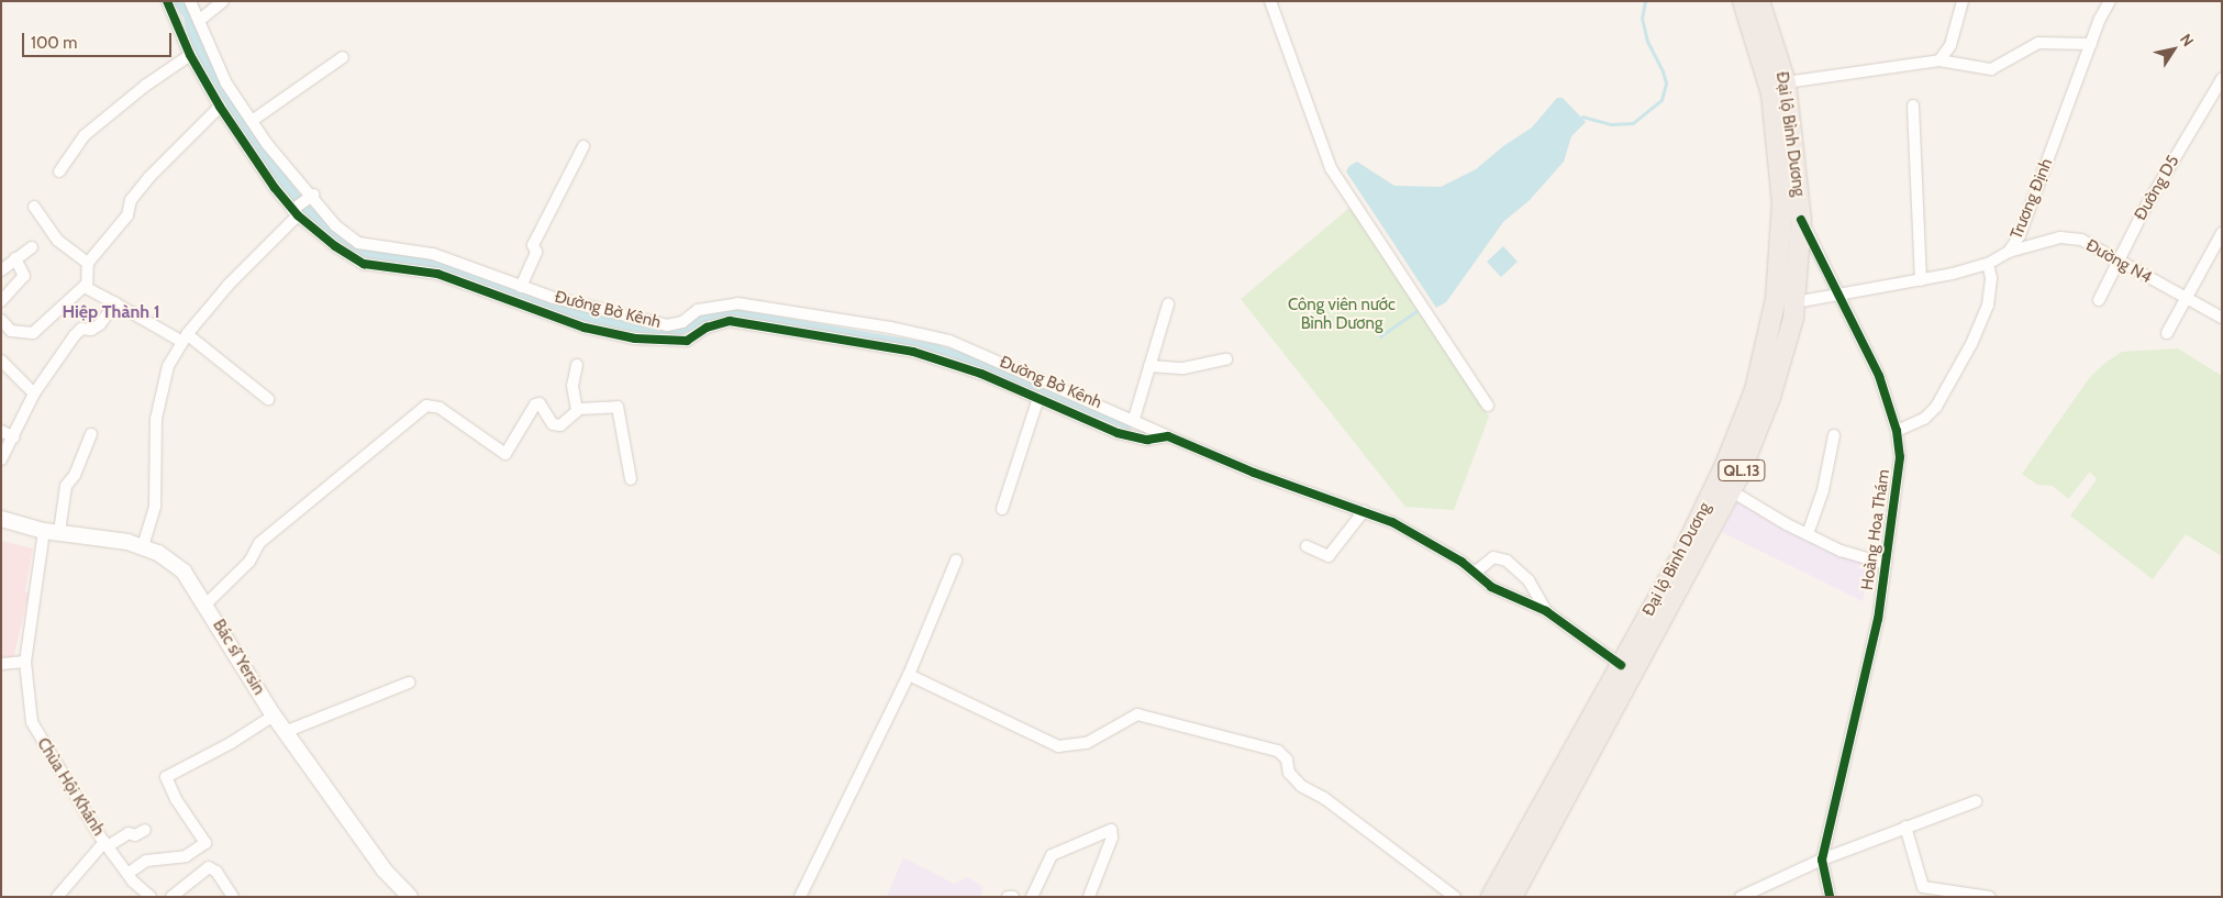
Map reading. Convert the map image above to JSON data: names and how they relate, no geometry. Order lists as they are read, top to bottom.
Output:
{
  "streets": {
    "highway": ["Đại lộ Bình Dương", "QL.13"],
    "main road": ["Bác sĩ Yersin"],
    "street": [
      "Đường D5",
      "Trương Định",
      "Đường N4",
      "Đường Bờ Kênh",
      "Hoàng Hoa Thám",
      "Chùa Hội Khánh"
    ]
  },
  "crossings": [
    ["Đại lộ Bình Dương", "Trương Định"],
    ["Đại lộ Bình Dương", "Hoàng Hoa Thám"],
    ["Đường D5", "Đường N4"],
    ["Trương Định", "Đường N4"],
    ["Trương Định", "Hoàng Hoa Thám"],
    ["Bác sĩ Yersin", "Chùa Hội Khánh"]
  ],
  "districts": ["Hiệp Thành 1"],
  "parks": ["Công viên nước Bình Dương"],
  "scale_bar": "100 m",
  "north": "top right"
}
